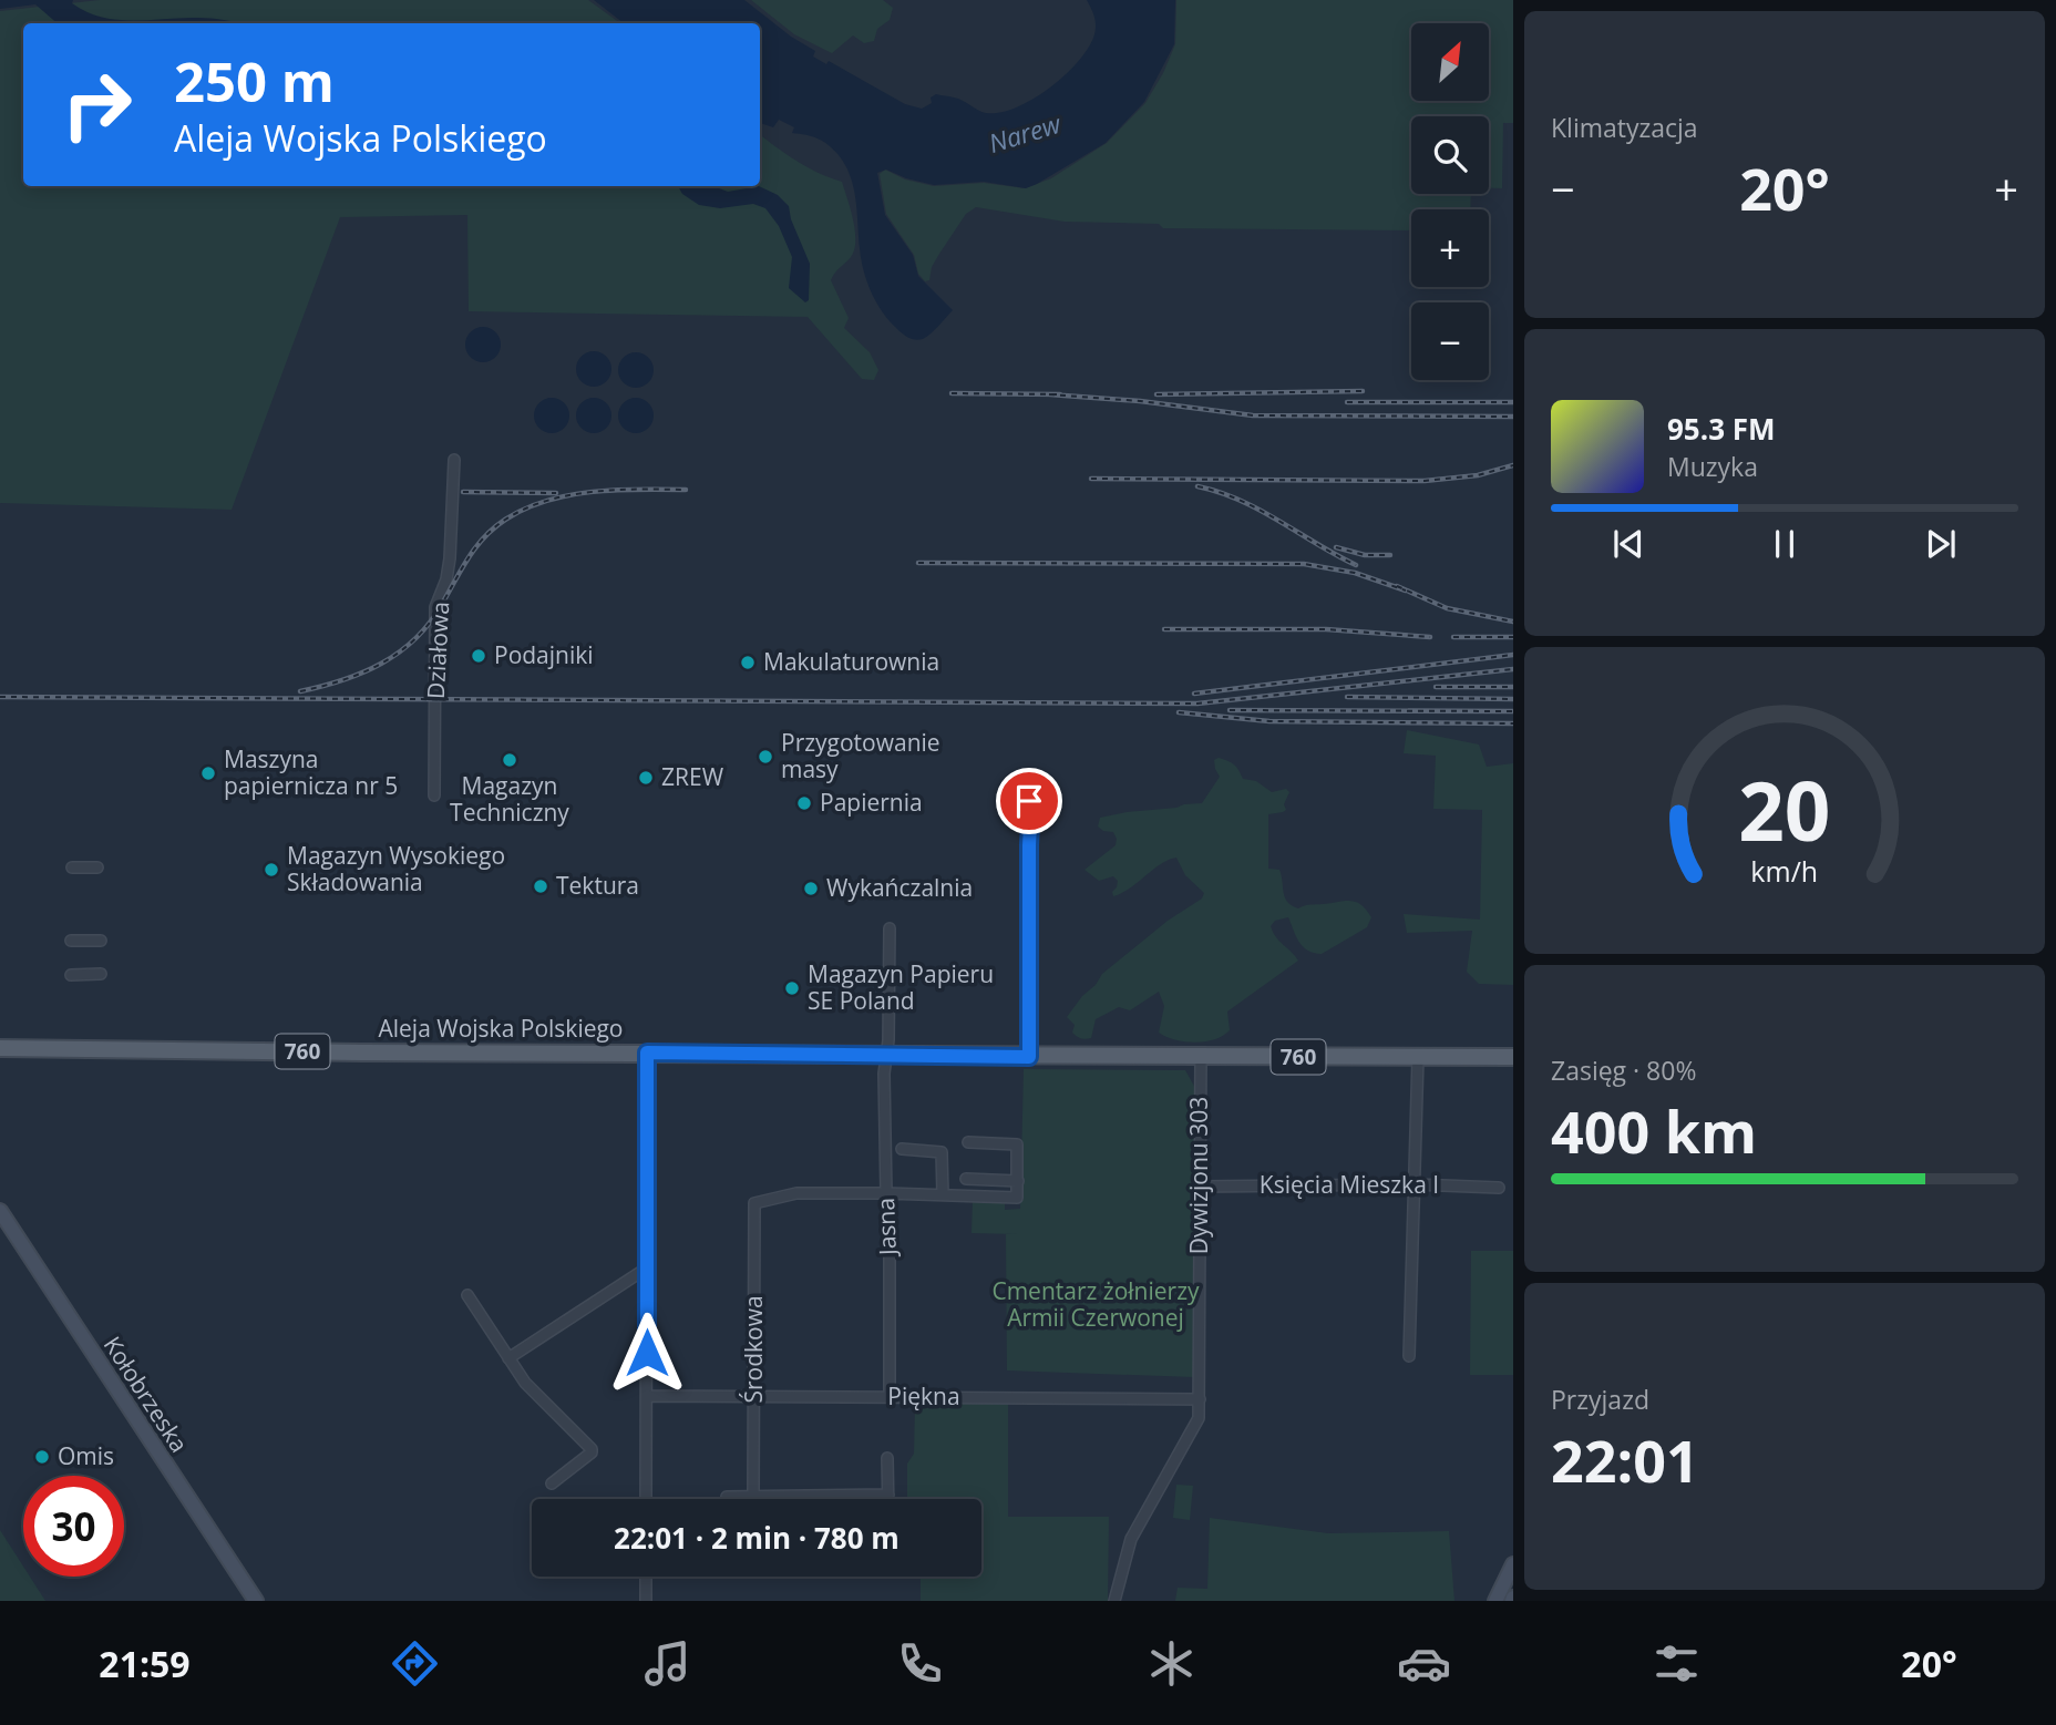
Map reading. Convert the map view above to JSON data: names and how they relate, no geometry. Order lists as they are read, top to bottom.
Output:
{
  "streets": {
    "main road": ["Aleja Wojska Polskiego", "760"],
    "street": [
      "Działowa",
      "Dywizjonu 303",
      "Księcia Mieszka I",
      "Jasna",
      "Środkowa",
      "Kołobrzeska",
      "Piękna"
    ]
  },
  "crossings": [
    ["Aleja Wojska Polskiego", "Dywizjonu 303"],
    ["Aleja Wojska Polskiego", "Jasna"],
    ["Dywizjonu 303", "Księcia Mieszka I"],
    ["Dywizjonu 303", "Piękna"],
    ["Jasna", "Środkowa"],
    ["Jasna", "Piękna"],
    ["Środkowa", "Piękna"]
  ],
  "water": ["Narew"],
  "parks": ["Cmentarz żołnierzy Armii Czerwonej"],
  "places": [
    "Podajniki",
    "Makulaturownia",
    "Przygotowanie masy",
    "Magazyn Techniczny",
    "Maszyna papiernicza nr 5",
    "ZREW",
    "Papiernia",
    "Magazyn Wysokiego Składowania",
    "Tektura",
    "Wykańczalnia",
    "Magazyn Papieru SE Poland",
    "Omis"
  ],
  "north": "top right",
  "page": {
    "tile": [
      "Klimatyzacja",
      ["Zasięg · 80%", "400 km"],
      ["Przyjazd", "22:01"]
    ],
    "map_buttons": ["+", "−"],
    "turn": ["250 m", "Aleja Wojska Polskiego"],
    "heat": ["−", "20°", "+"],
    "song": ["95.3 FM", "Muzyka"],
    "limit": "30",
    "trip": "22:01 · 2 min · 780 m",
    "tabs": ["21:59", "20°"],
    "gauge": ["20", "km/h"]
  }
}
